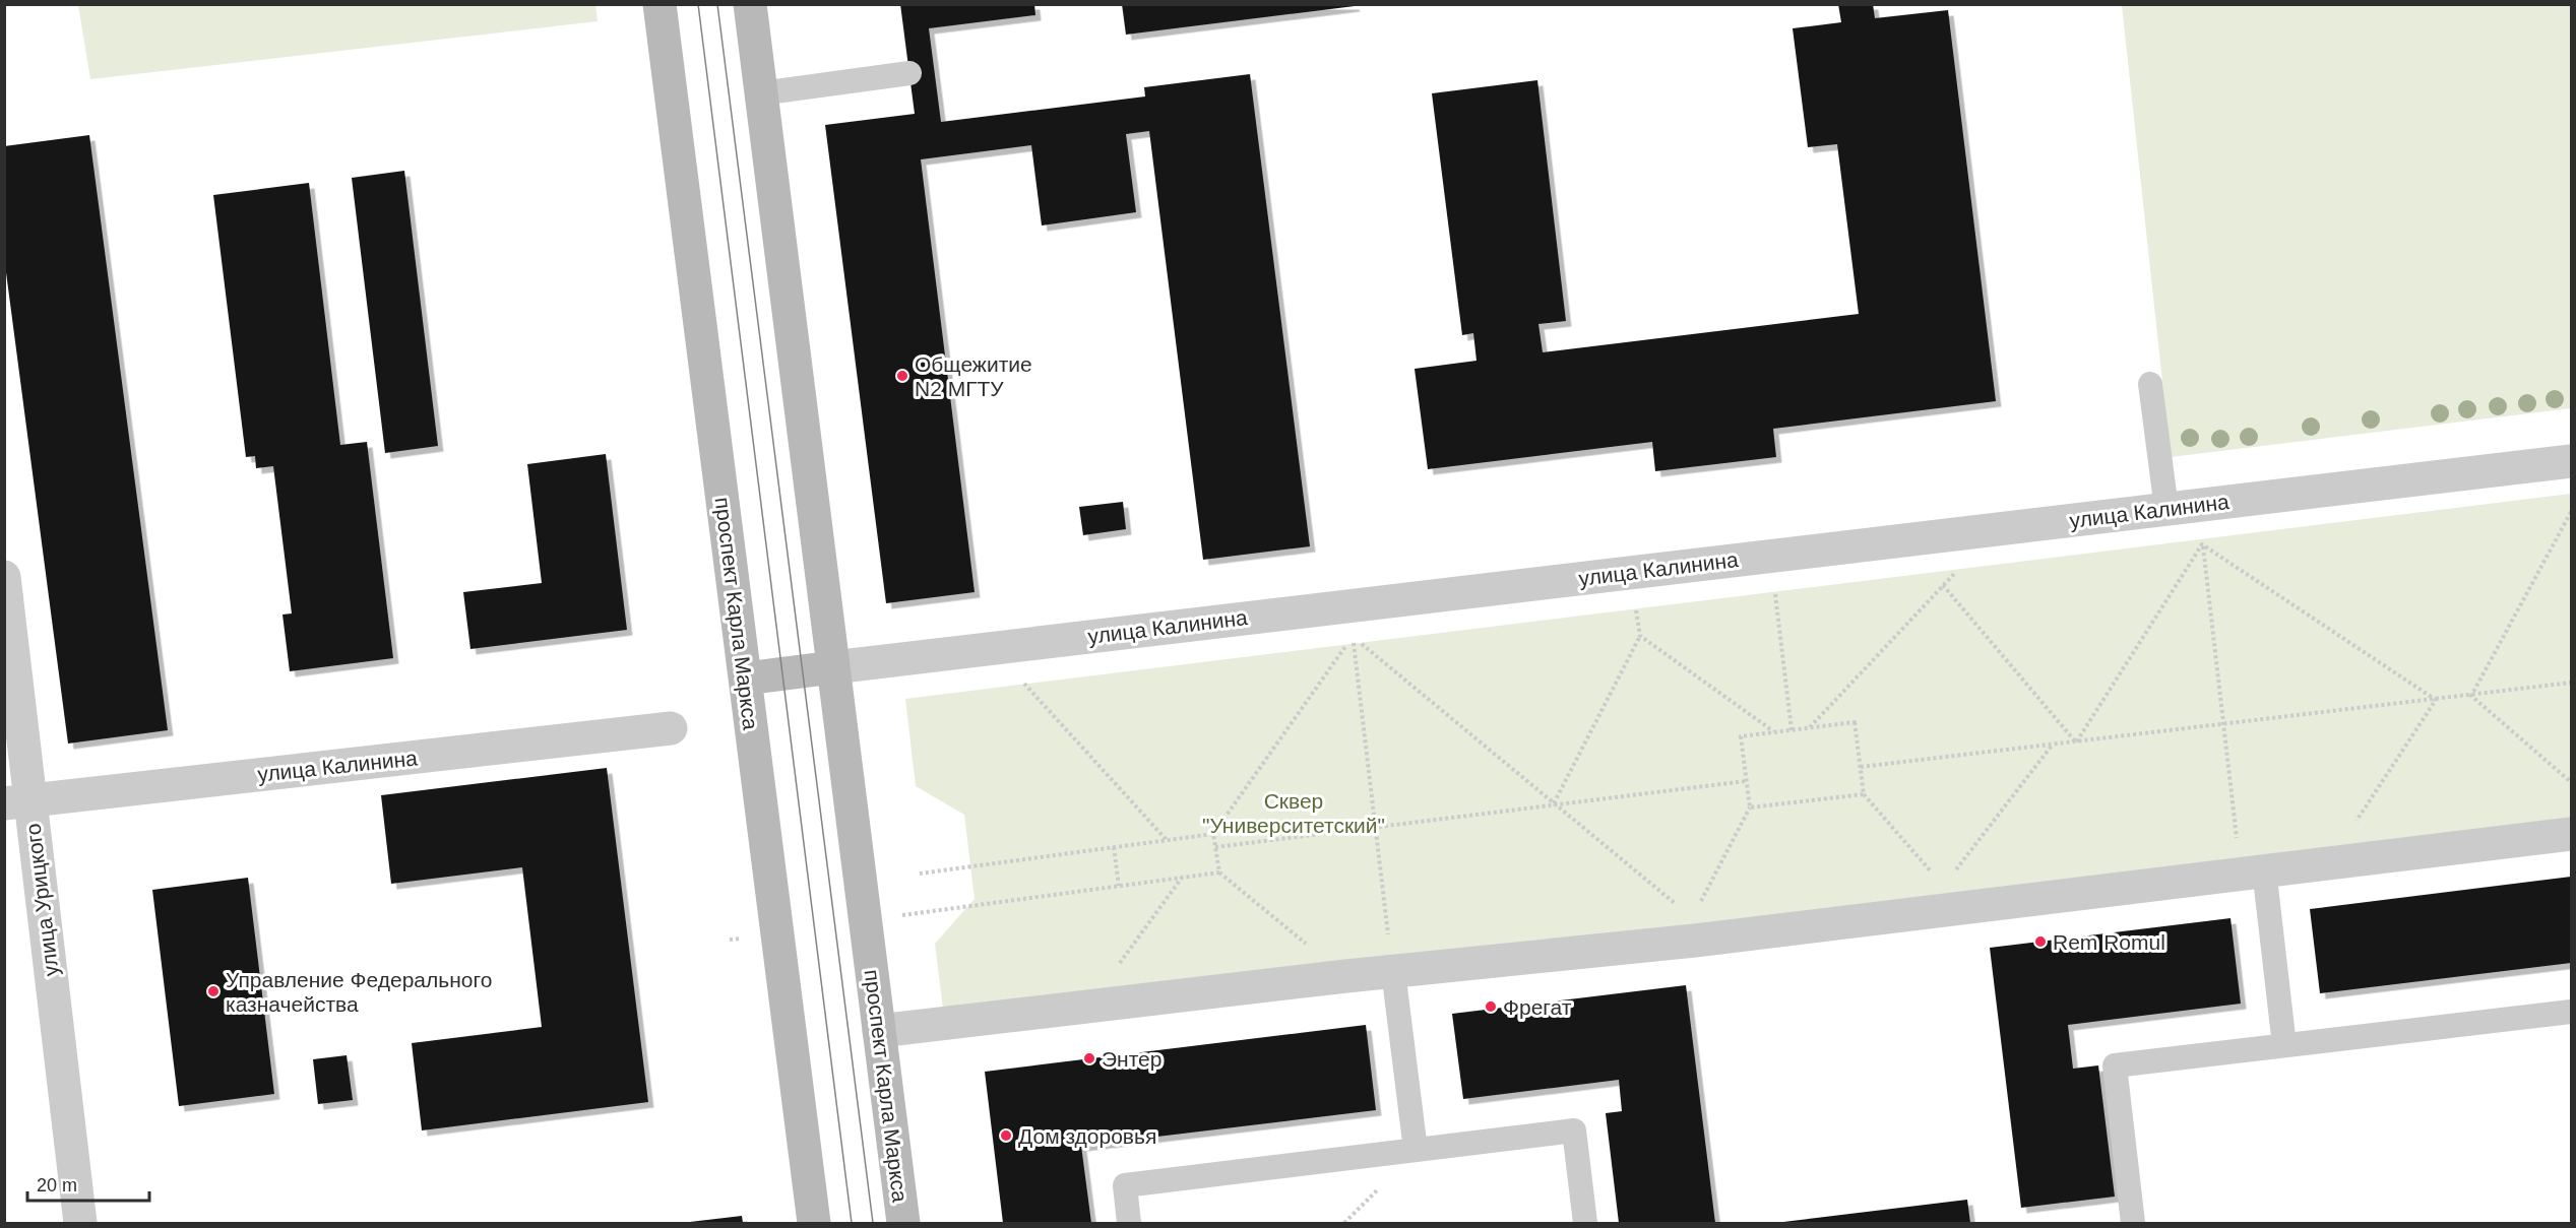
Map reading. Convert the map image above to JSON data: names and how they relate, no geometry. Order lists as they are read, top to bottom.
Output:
{
  "streets": {
    "main road": ["улица Калинина", "проспект Карла Маркса"],
    "street": ["улица Урицкого"]
  },
  "crossings": [
    ["улица Калинина", "проспект Карла Маркса"],
    ["улица Калинина", "улица Урицкого"]
  ],
  "parks": ["Сквер \"Университетский\""],
  "places": [
    "Общежитие N2 МГТУ",
    "Rem Romul",
    "Управление Федерального казначейства",
    "Фрегат",
    "Энтер",
    "Дом здоровья"
  ],
  "scale_bar": "20 m"
}
